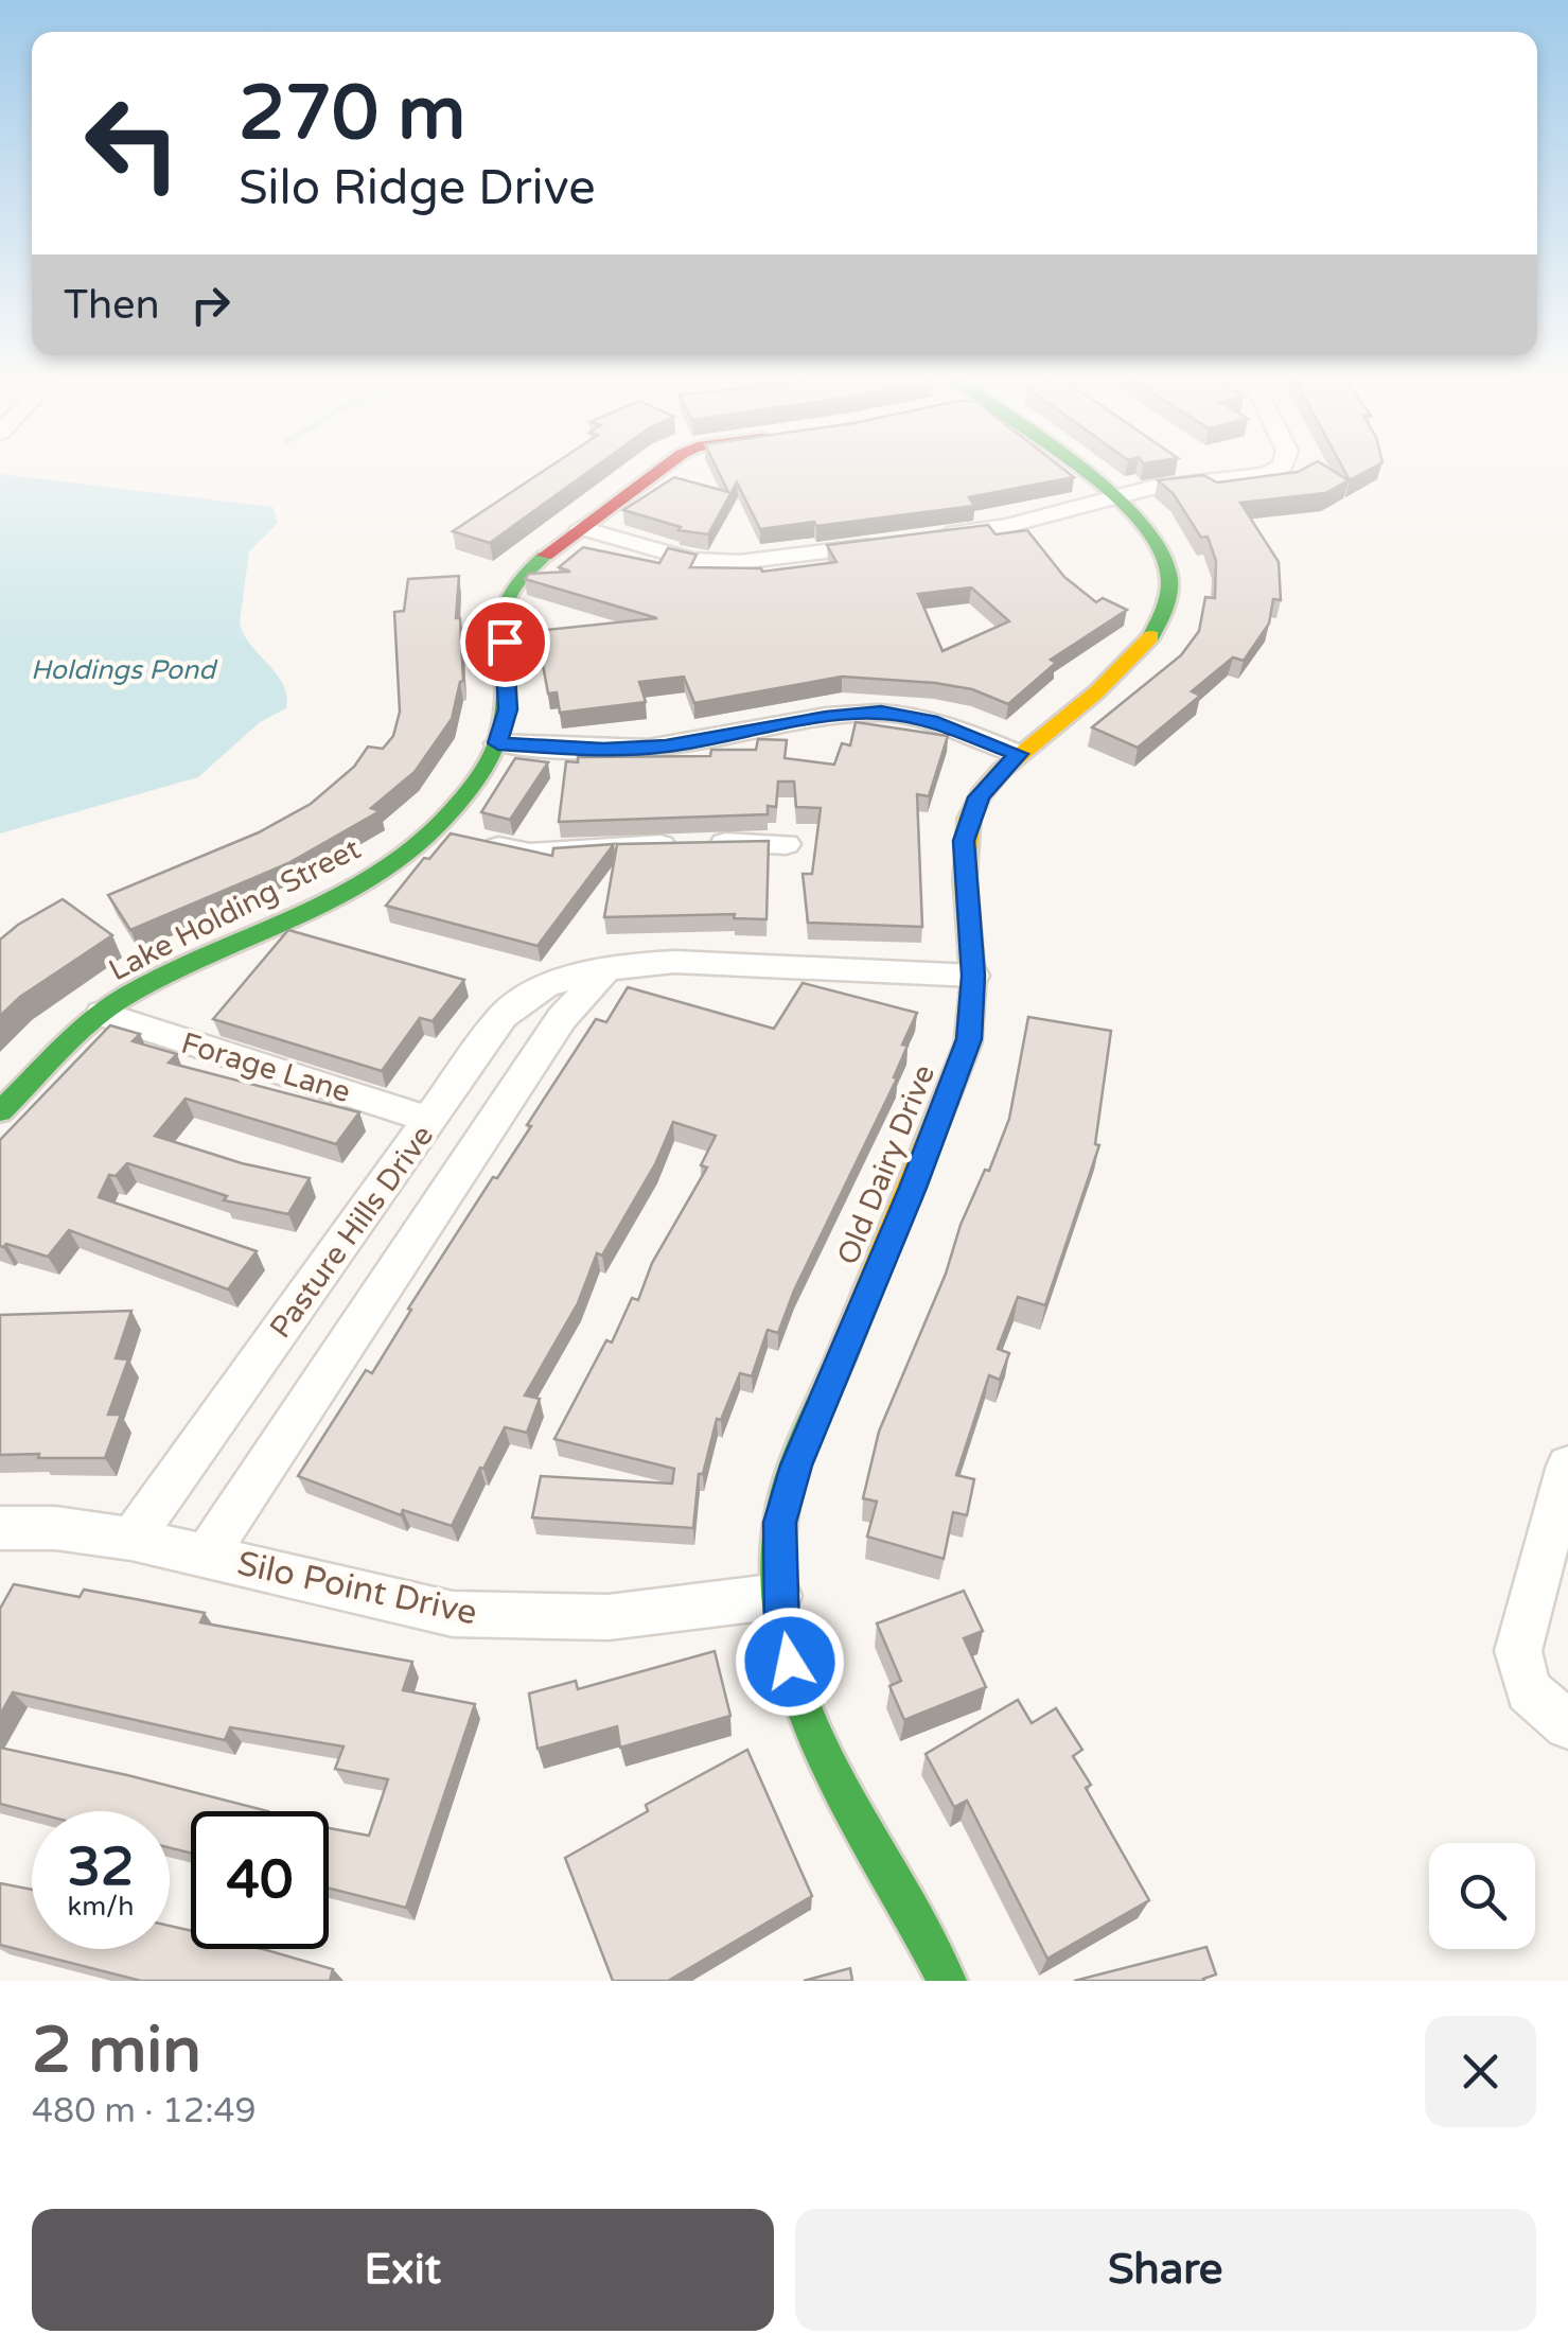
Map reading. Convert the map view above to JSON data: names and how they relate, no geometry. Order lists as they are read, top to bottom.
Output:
{
  "streets": {
    "street": [
      "Lake Holding Street",
      "Forage Lane",
      "Old Dairy Drive",
      "Pasture Hills Drive",
      "Silo Point Drive"
    ]
  },
  "crossings": [
    ["Lake Holding Street", "Forage Lane"],
    ["Forage Lane", "Pasture Hills Drive"],
    ["Old Dairy Drive", "Pasture Hills Drive"],
    ["Old Dairy Drive", "Silo Point Drive"],
    ["Pasture Hills Drive", "Silo Point Drive"]
  ],
  "water": ["Holdings Pond"],
  "page": {
    "turn": ["270 m", "Silo Ridge Drive"],
    "then": "Then",
    "speed": "32 km/h",
    "limit": "40",
    "heading": ["2 min", "480 m · 12:49"],
    "buttons": ["Exit", "Share"]
  }
}
